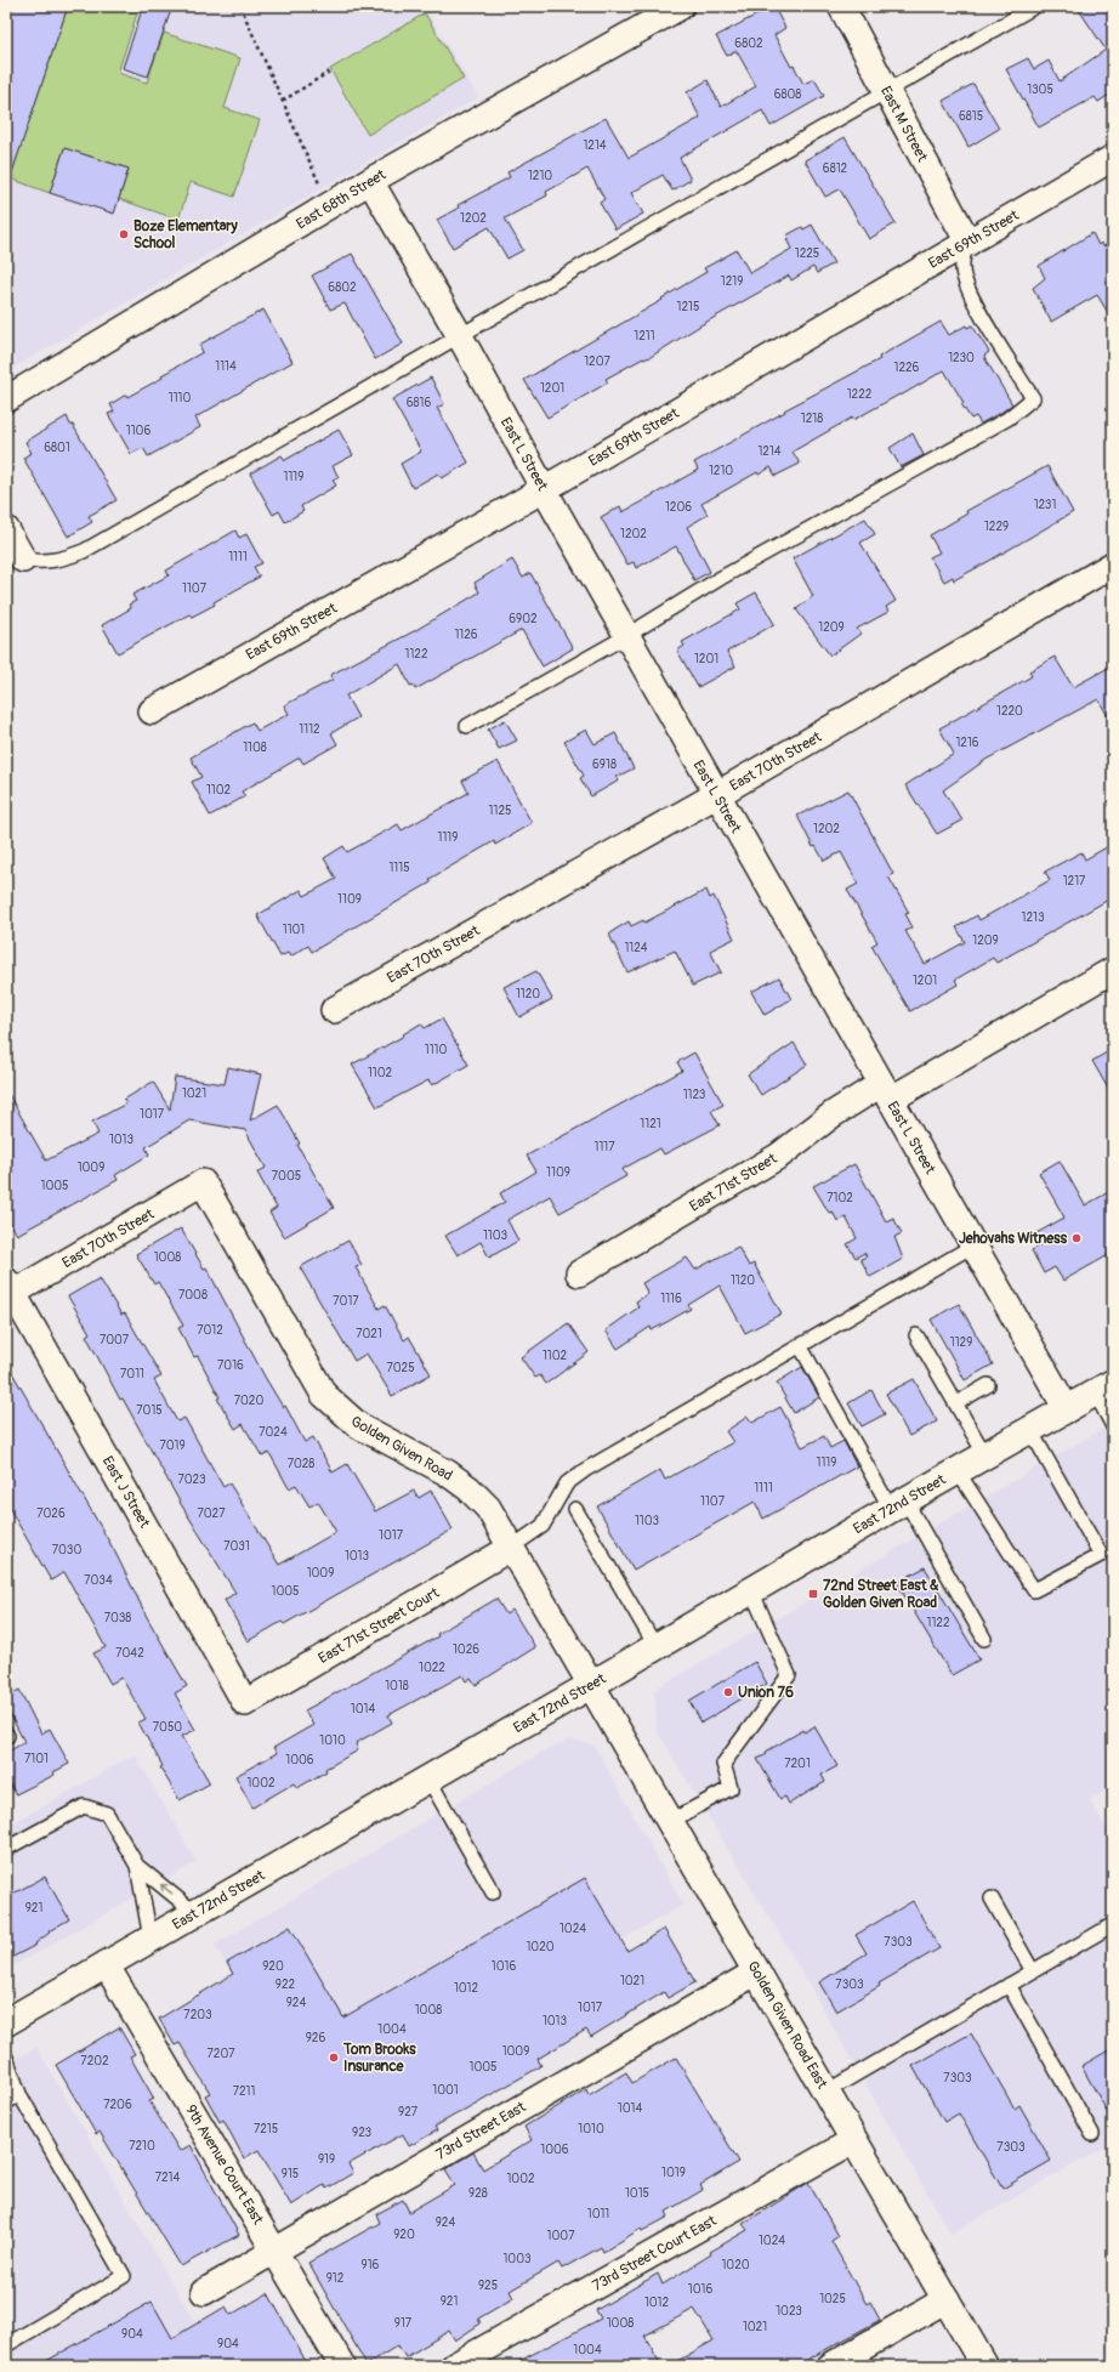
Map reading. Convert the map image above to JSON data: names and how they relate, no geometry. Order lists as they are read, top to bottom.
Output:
{
  "streets": {
    "main road": ["East 72nd Street", "Golden Given Road East"],
    "street": [
      "East M Street",
      "East 68th Street",
      "East 69th Street",
      "East L Street",
      "East 70th Street",
      "East 71st Street",
      "Golden Given Road",
      "East J Street",
      "East 71st Street Court",
      "73rd Street East",
      "9th Avenue Court East",
      "73rd Street Court East"
    ]
  },
  "crossings": [
    ["East M Street", "East 69th Street"],
    ["East 68th Street", "East L Street"],
    ["East 69th Street", "East L Street"],
    ["East L Street", "East 70th Street"],
    ["East L Street", "East 71st Street"],
    ["East L Street", "East 72nd Street"],
    ["East 70th Street", "Golden Given Road"],
    ["East 70th Street", "East J Street"],
    ["Golden Given Road", "East 72nd Street"],
    ["Golden Given Road", "East 71st Street Court"],
    ["Golden Given Road", "Golden Given Road East"],
    ["East J Street", "East 71st Street Court"],
    ["East 72nd Street", "Golden Given Road East"],
    ["East 72nd Street", "9th Avenue Court East"],
    ["Golden Given Road East", "73rd Street East"],
    ["Golden Given Road East", "73rd Street Court East"],
    ["73rd Street East", "9th Avenue Court East"]
  ],
  "places": {
    "other": [
      "Boze Elementary School",
      "Jehovahs Witness",
      "Union 76",
      "Tom Brooks Insurance"
    ],
    "transit": ["72nd Street East & Golden Given Road"]
  },
  "house_numbers": [
    "6802",
    "1305",
    "6808",
    "6815",
    "1214",
    "6812",
    "1210",
    "1202",
    "1225",
    "1219",
    "6802",
    "1215",
    "1211",
    "1230",
    "1207",
    "1114",
    "1226",
    "1201",
    "1222",
    "1110",
    "6816",
    "1218",
    "1106",
    "6801",
    "1214",
    "1210",
    "1119",
    "1231",
    "1206",
    "1229",
    "1202",
    "1111",
    "1107",
    "6902",
    "1209",
    "1126",
    "1122",
    "1201",
    "1220",
    "1112",
    "1216",
    "1108",
    "6918",
    "1102",
    "1125",
    "1202",
    "1119",
    "1115",
    "1217",
    "1109",
    "1213",
    "1101",
    "1209",
    "1124",
    "1201",
    "1120",
    "1110",
    "1102",
    "1021",
    "1123",
    "1017",
    "1121",
    "1013",
    "1117",
    "1009",
    "1109",
    "7005",
    "1005",
    "7102",
    "1103",
    "1008",
    "1120",
    "7008",
    "1116",
    "7017",
    "7012",
    "7021",
    "7007",
    "1129",
    "1102",
    "7016",
    "7025",
    "7011",
    "7020",
    "7015",
    "7024",
    "7019",
    "1119",
    "7028",
    "7023",
    "1111",
    "1107",
    "7026",
    "7027",
    "1103",
    "1017",
    "7031",
    "7030",
    "1013",
    "1009",
    "7034",
    "1005",
    "7038",
    "1122",
    "1026",
    "7042",
    "1022",
    "1018",
    "1014",
    "7050",
    "1010",
    "7101",
    "1006",
    "7201",
    "1002",
    "921",
    "1024",
    "7303",
    "1020",
    "920",
    "1016",
    "1021",
    "922",
    "7303",
    "1012",
    "924",
    "1017",
    "1008",
    "7203",
    "1013",
    "1004",
    "926",
    "1009",
    "7207",
    "7202",
    "1005",
    "7303",
    "1001",
    "7211",
    "7206",
    "1014",
    "927",
    "7215",
    "1010",
    "923",
    "7210",
    "7303",
    "1006",
    "919",
    "1019",
    "915",
    "7214",
    "1002",
    "928",
    "1015",
    "1011",
    "924",
    "920",
    "1007",
    "1024",
    "1003",
    "916",
    "1020",
    "912",
    "925",
    "1016",
    "1025",
    "921",
    "1012",
    "1023",
    "917",
    "1008",
    "1021",
    "904",
    "904",
    "1004"
  ]
}
